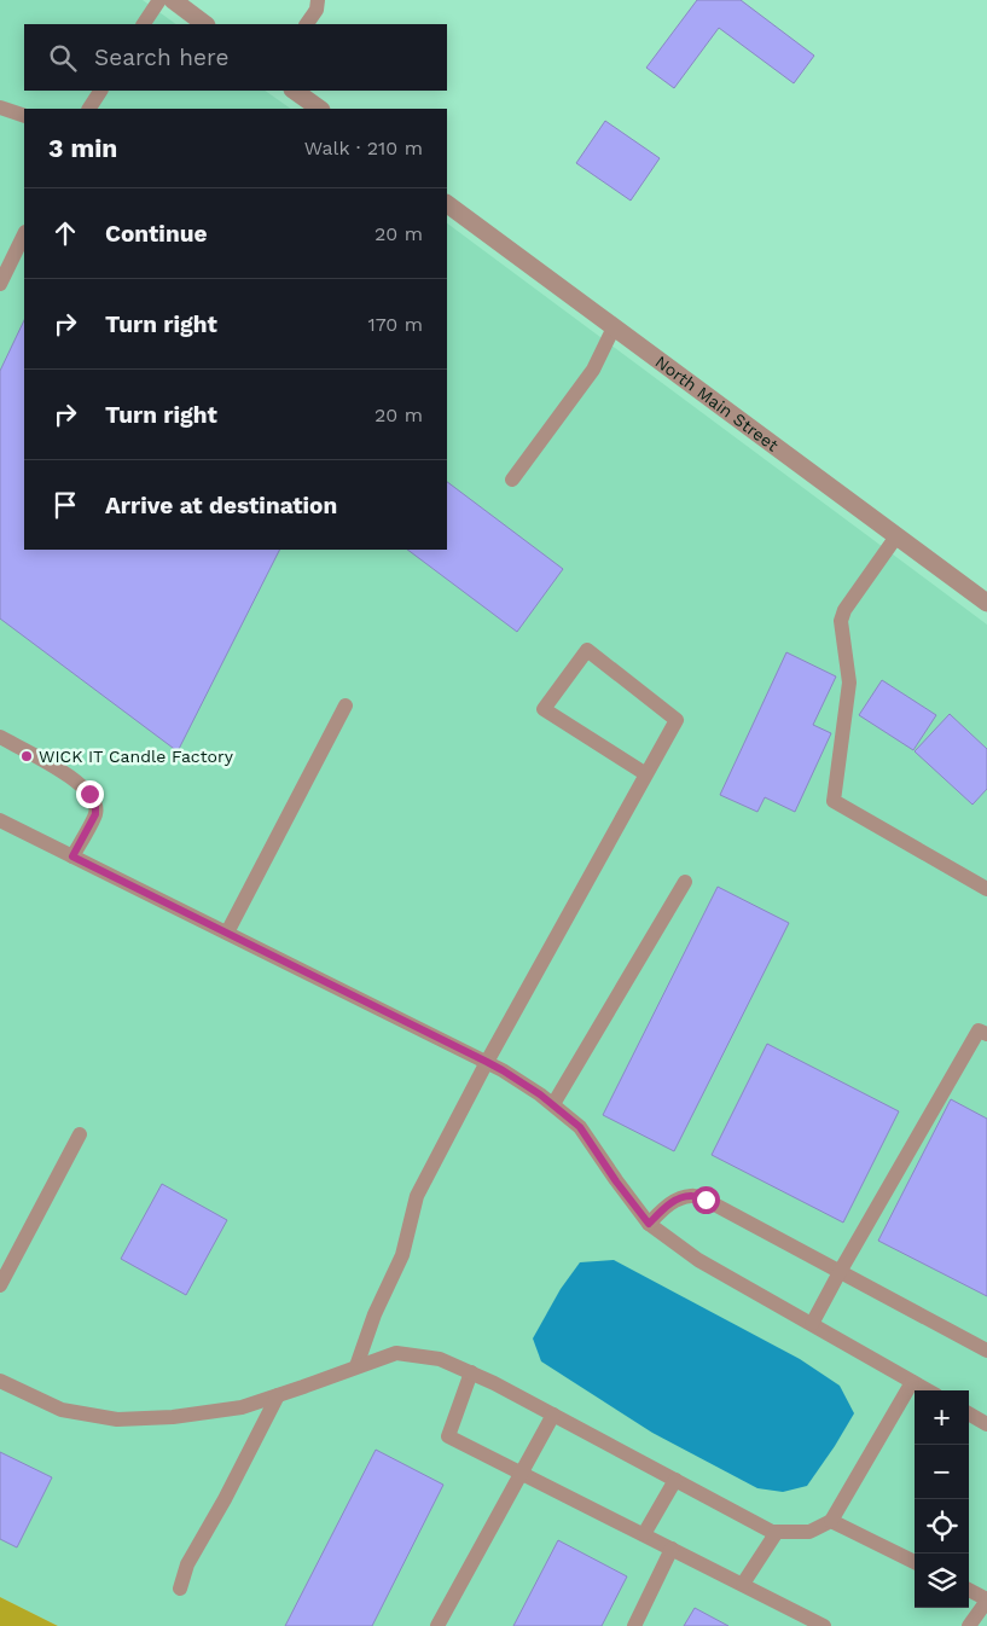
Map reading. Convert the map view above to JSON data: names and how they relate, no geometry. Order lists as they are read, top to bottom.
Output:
{
  "streets": {
    "street": ["North Main Street"]
  },
  "places": ["WICK IT Candle Factory"],
  "page": {
    "search": "Search here",
    "heading": ["3 min", "Walk · 210 m"],
    "list": [
      ["Continue", "20 m"],
      ["Turn right", "170 m"],
      ["Turn right", "20 m"],
      "Arrive at destination"
    ],
    "map_buttons": ["+", "−"]
  }
}
